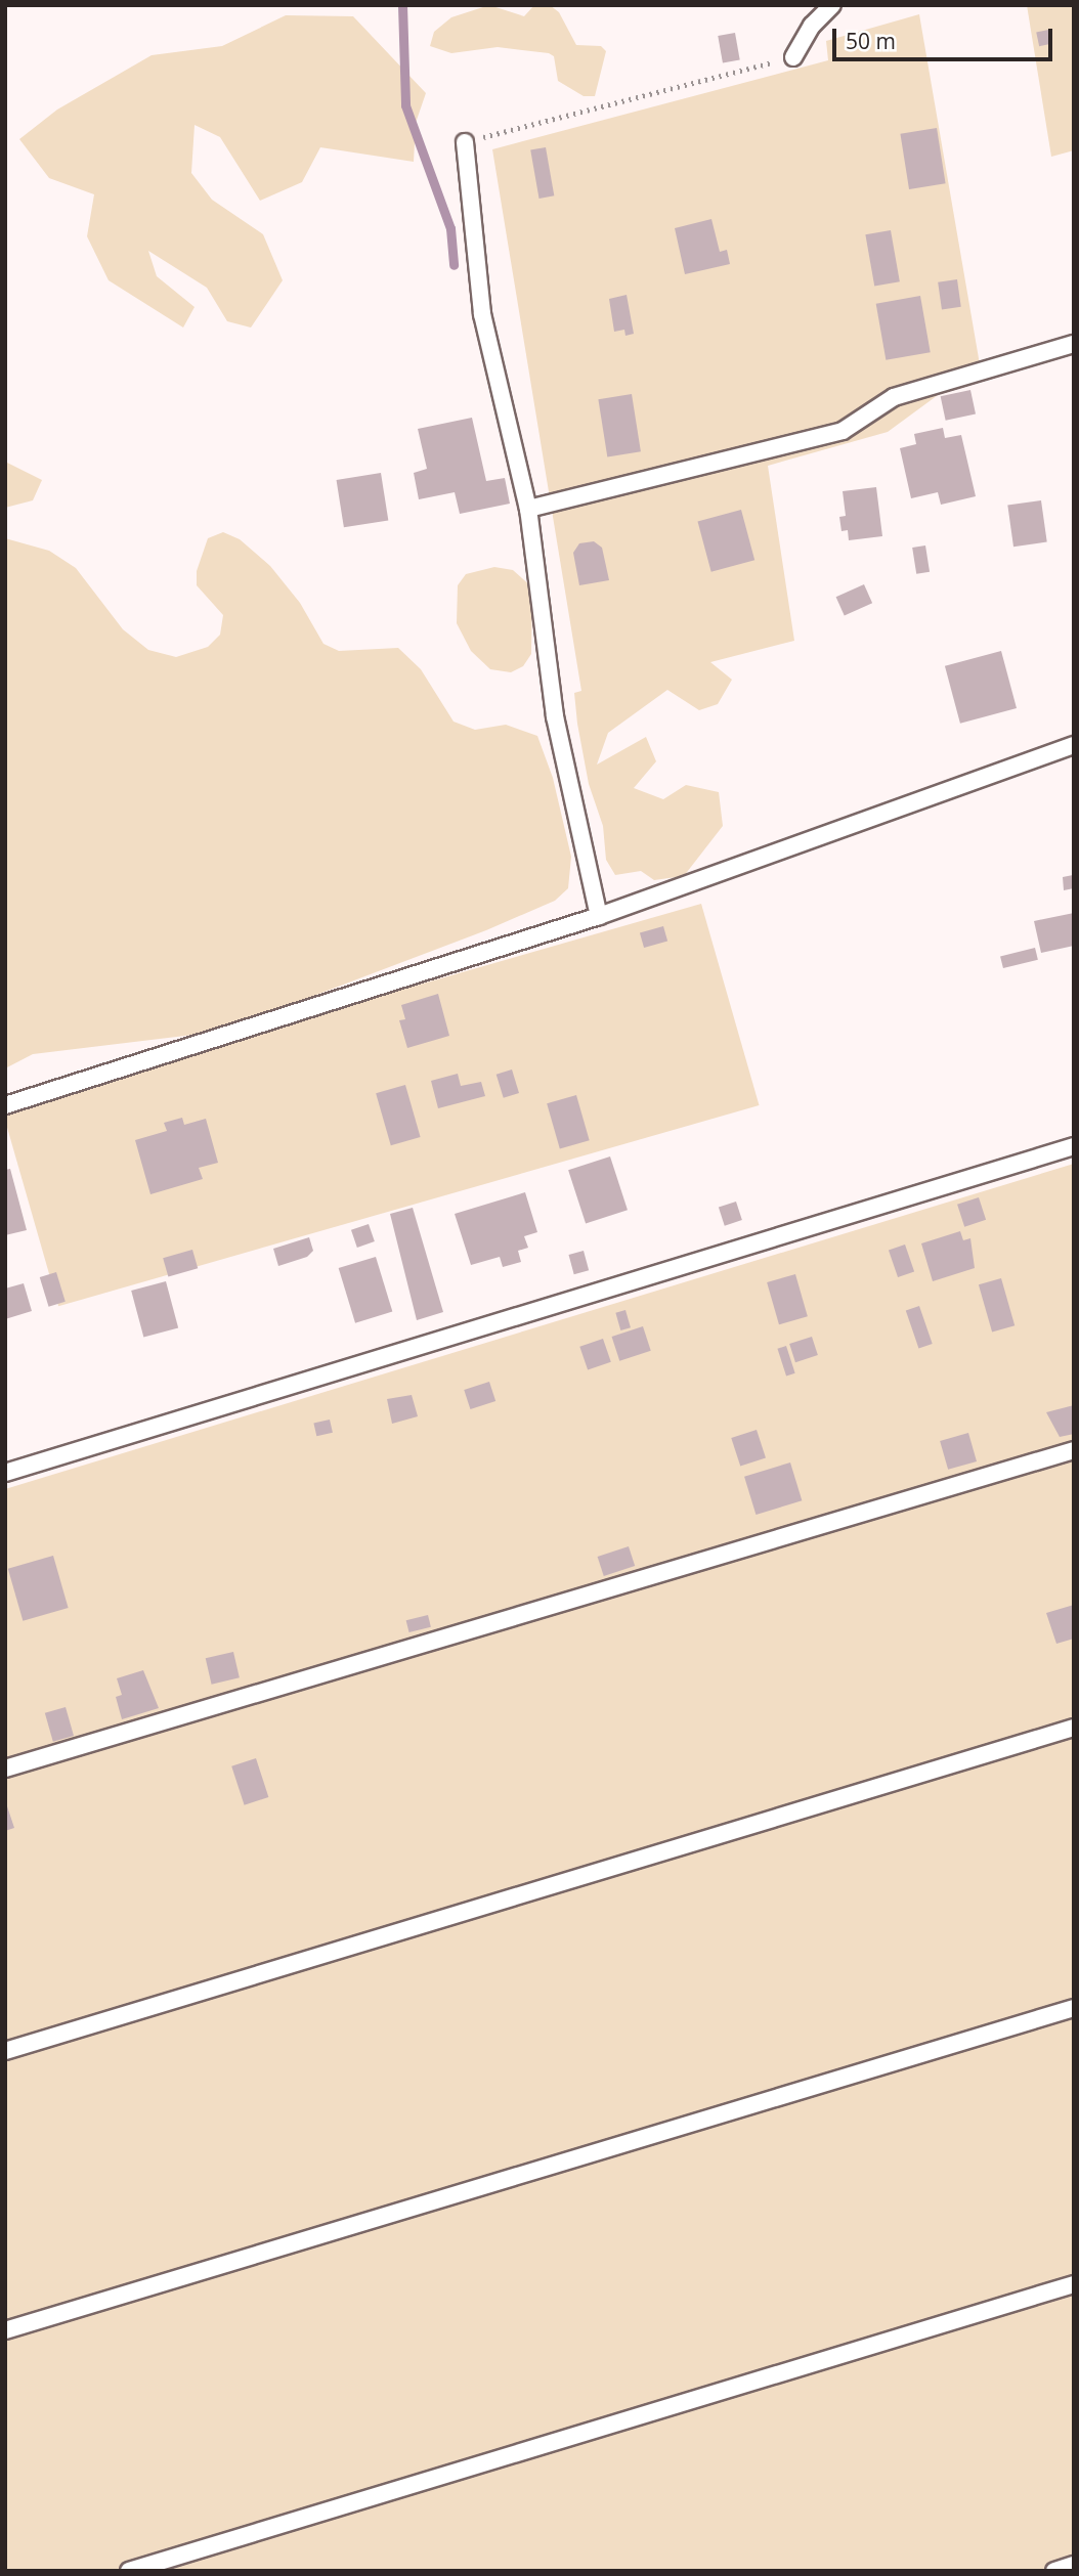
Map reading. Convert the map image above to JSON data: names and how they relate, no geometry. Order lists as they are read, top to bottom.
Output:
{
  "scale_bar": "50 m"
}
